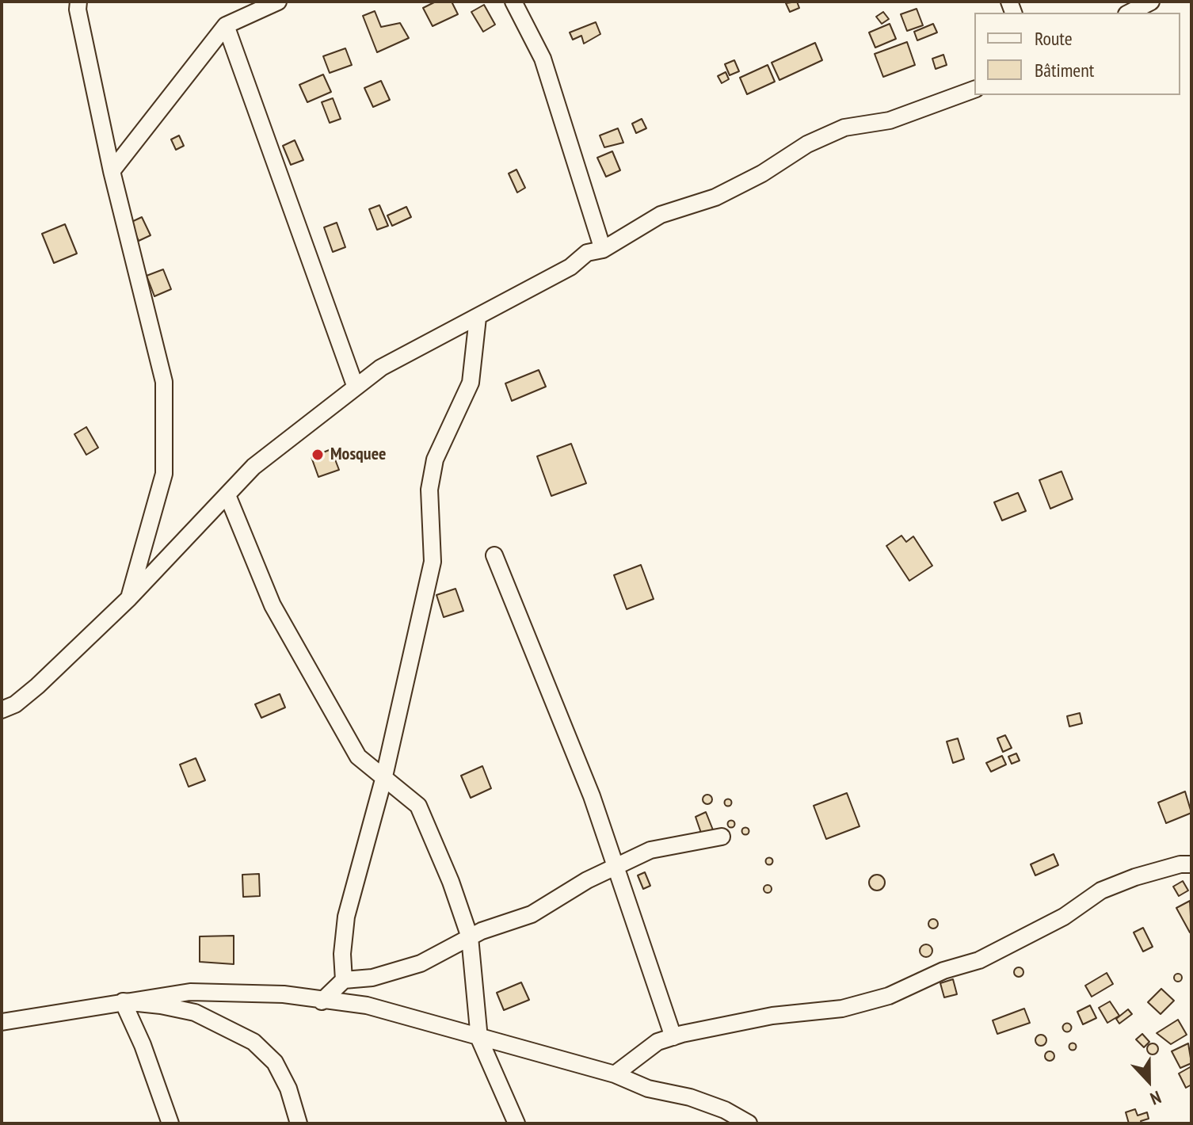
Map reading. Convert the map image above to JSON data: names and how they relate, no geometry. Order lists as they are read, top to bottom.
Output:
{
  "places": ["Mosquee"],
  "legend": ["Route", "Bâtiment"],
  "north": "bottom"
}
